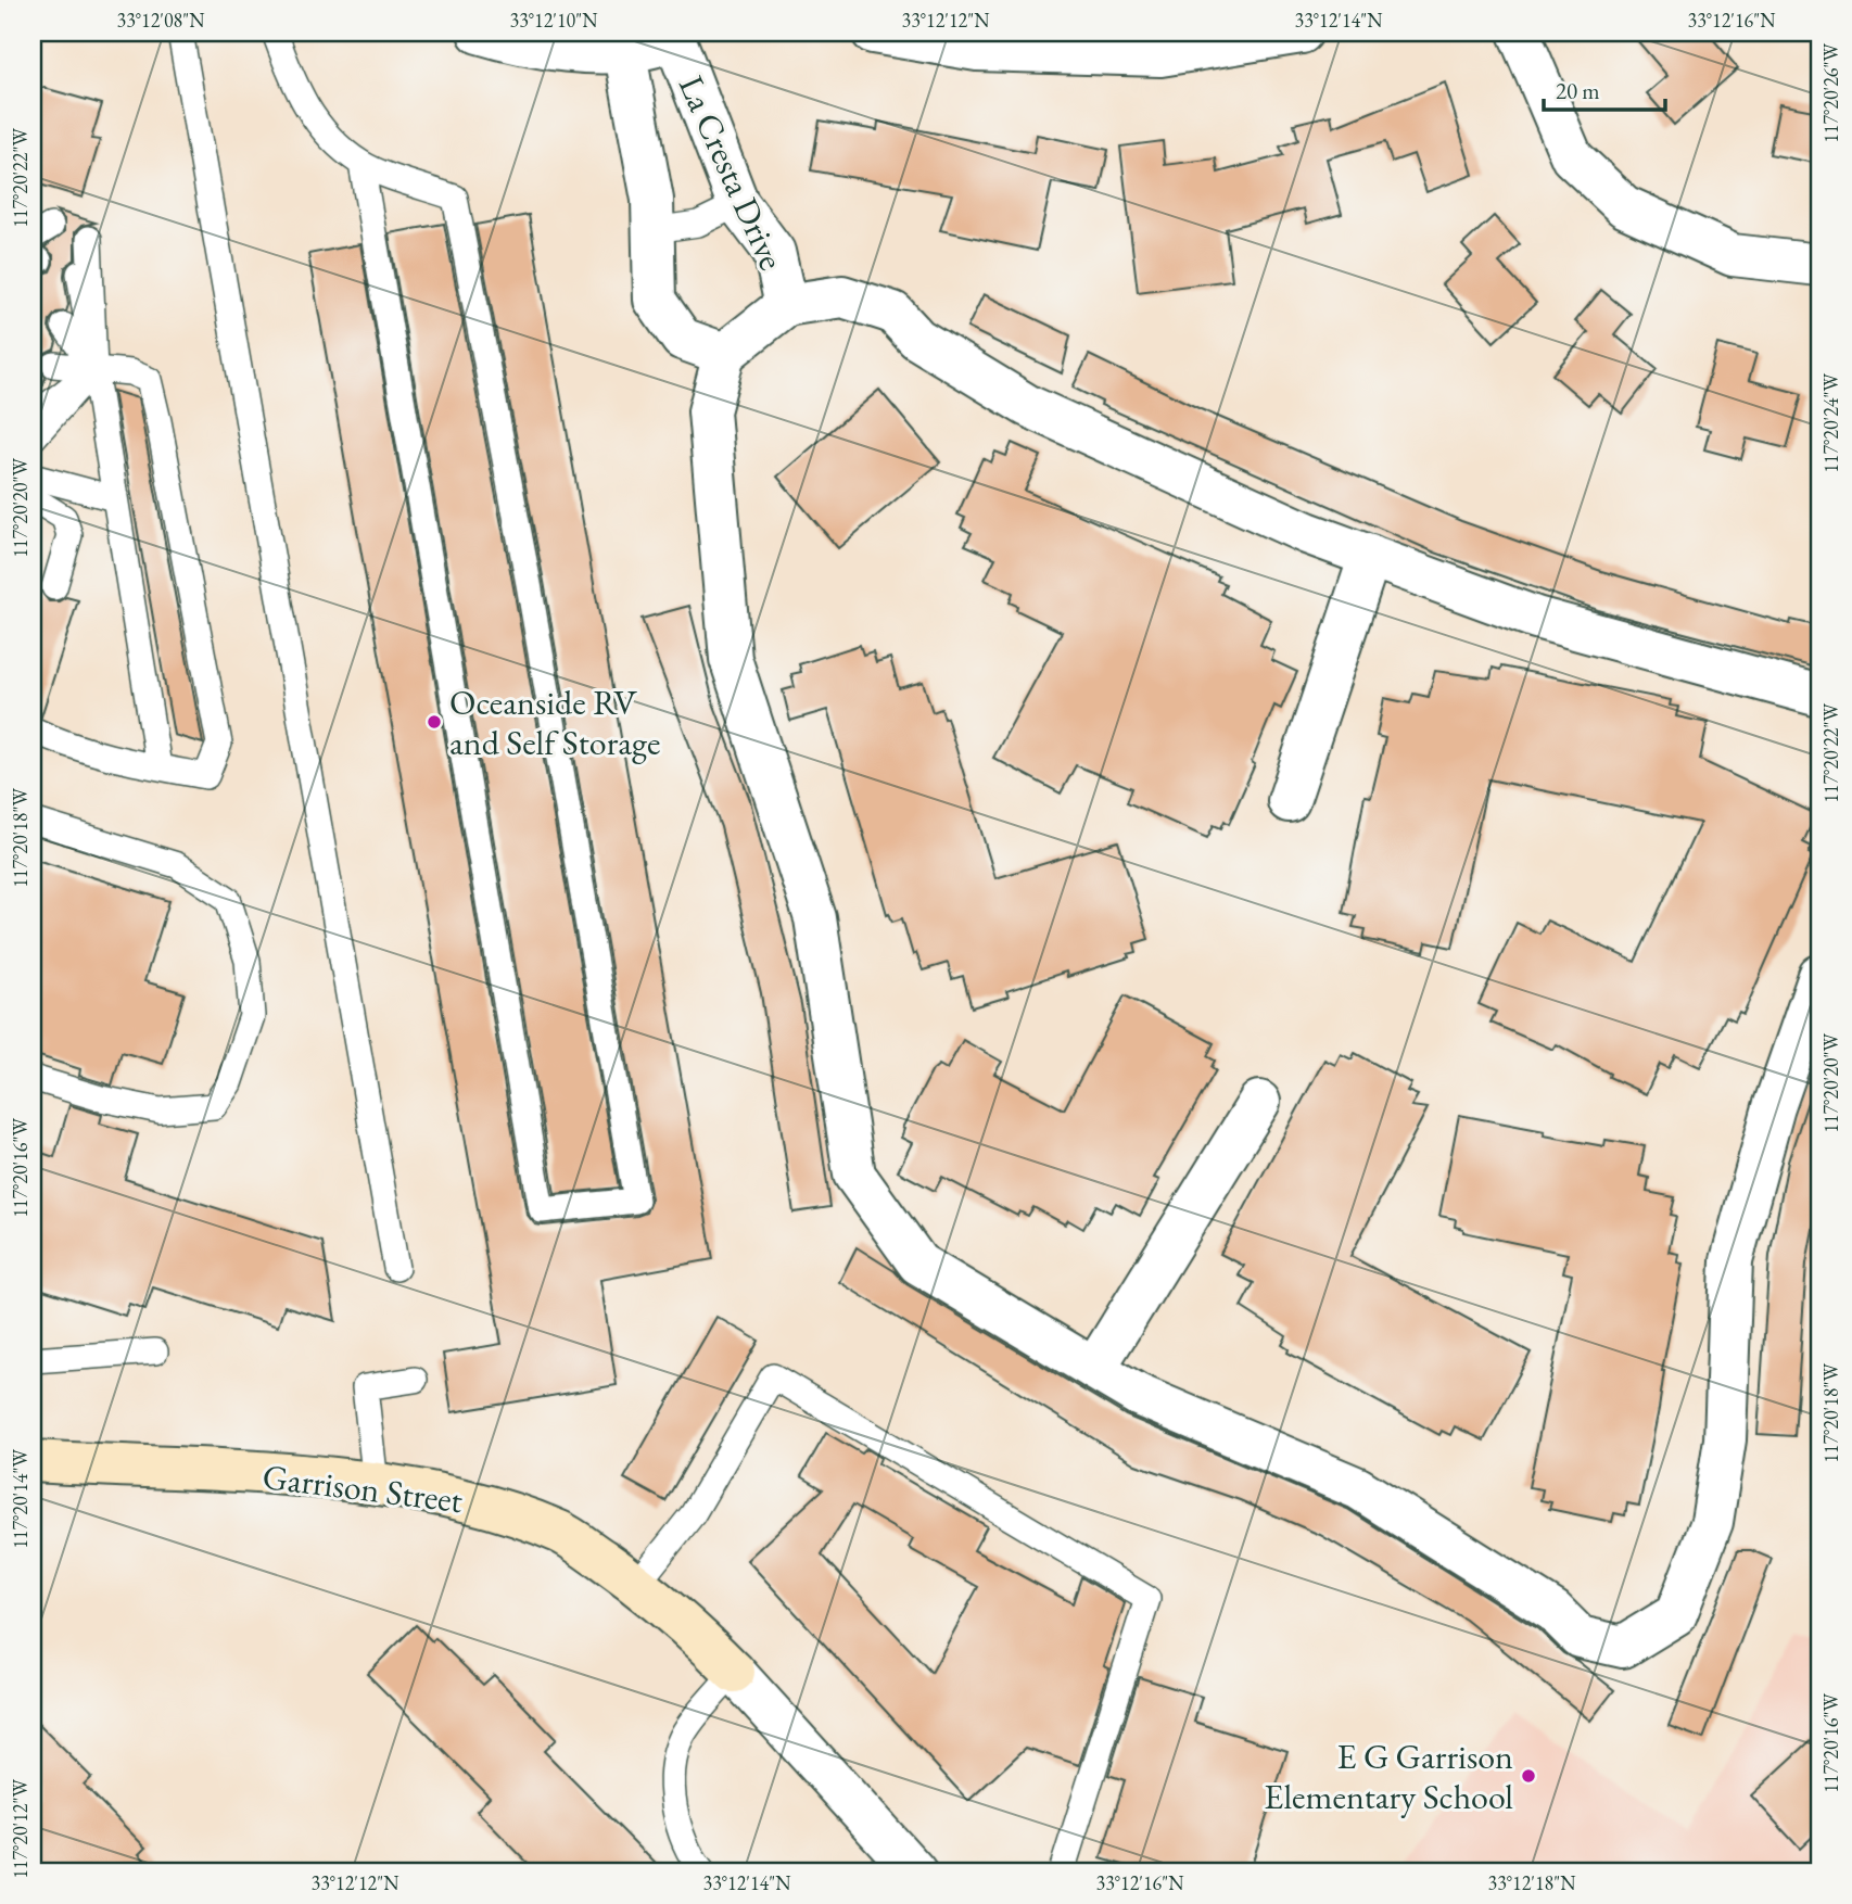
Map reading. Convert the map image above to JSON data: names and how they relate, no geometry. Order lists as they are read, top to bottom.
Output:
{
  "streets": {
    "street": ["La Cresta Drive", "Garrison Street"]
  },
  "places": ["Oceanside RV and Self Storage", "E G Garrison Elementary School"],
  "scale_bar": "20 m",
  "coordinates": [
    "33°12'08\"N",
    "33°12'10\"N",
    "33°12'12\"N",
    "33°12'14\"N",
    "33°12'16\"N",
    "117°20'26\"W",
    "117°20'22\"W",
    "117°20'24\"W",
    "117°20'20\"W",
    "117°20'18\"W",
    "117°20'16\"W",
    "117°20'14\"W",
    "117°20'12\"W",
    "33°12'18\"N"
  ]
}
